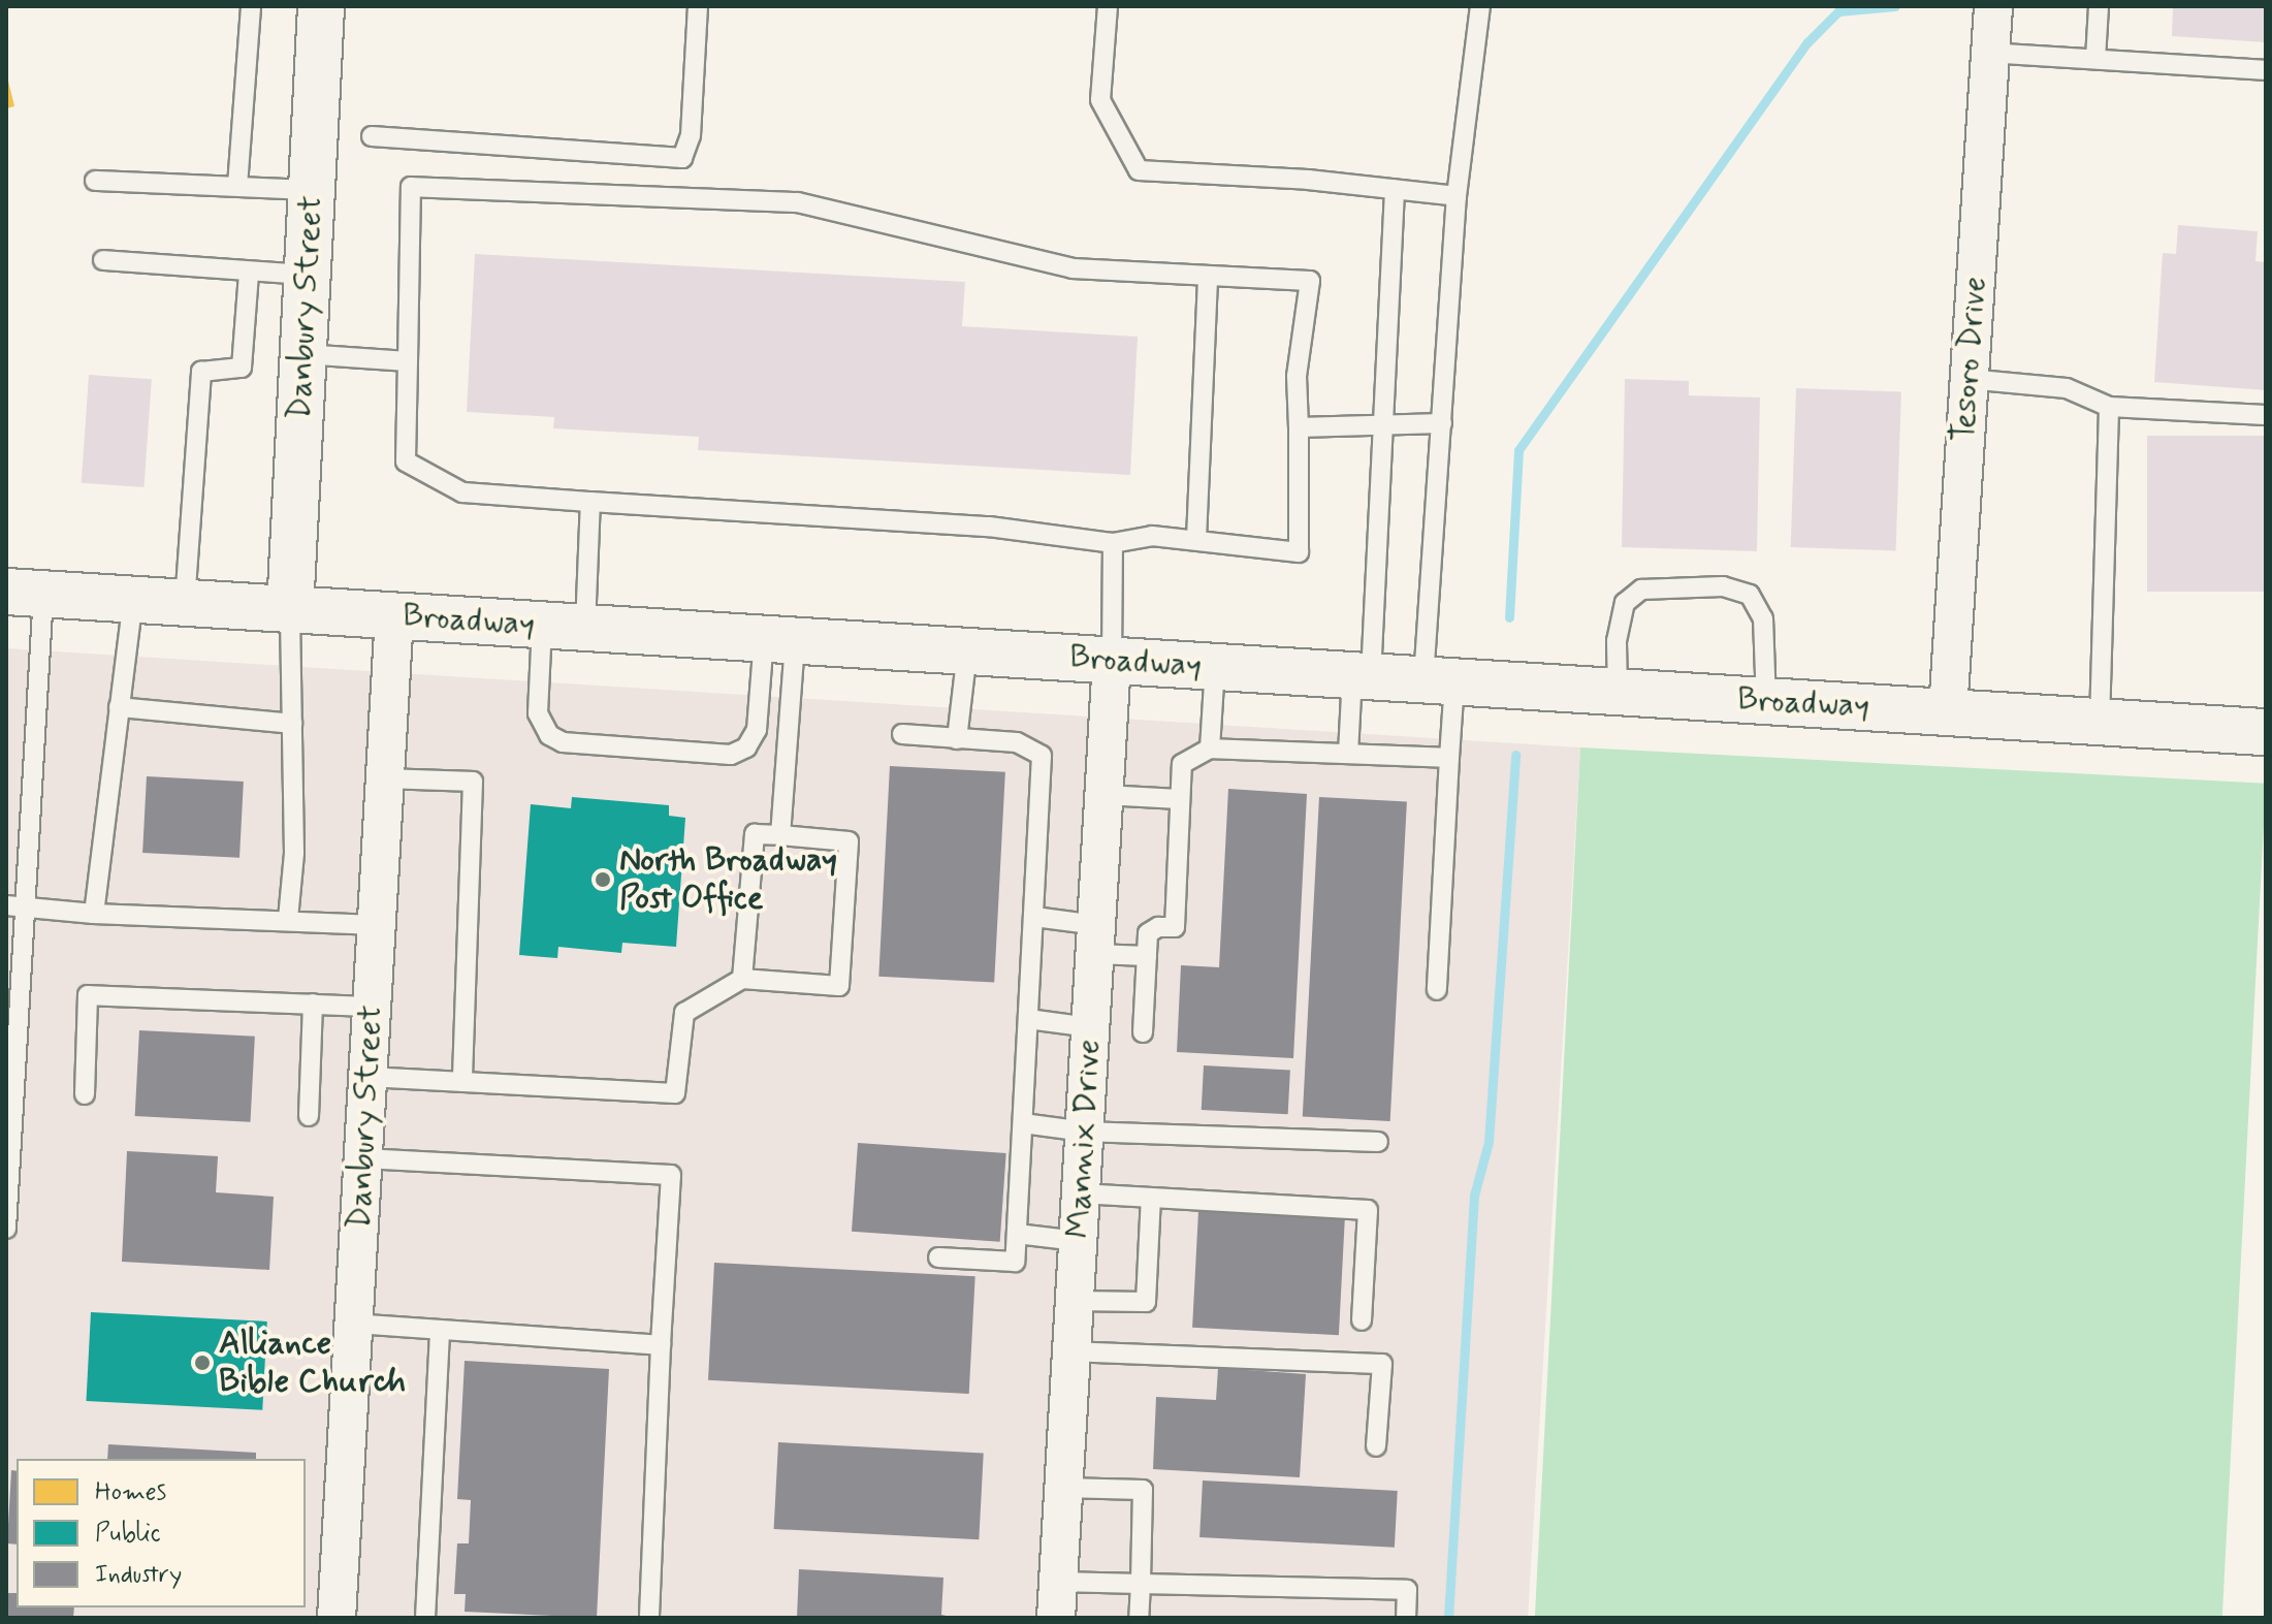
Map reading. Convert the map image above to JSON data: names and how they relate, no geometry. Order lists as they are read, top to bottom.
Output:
{
  "streets": {
    "main road": ["Danbury Street", "Broadway"],
    "street": ["Tesoro Drive", "Mannix Drive"]
  },
  "crossings": [
    ["Danbury Street", "Broadway"],
    ["Tesoro Drive", "Broadway"],
    ["Broadway", "Mannix Drive"]
  ],
  "places": ["North Broadway Post Office", "Alliance Bible Church"],
  "legend": ["Homes", "Public", "Industry"]
}
